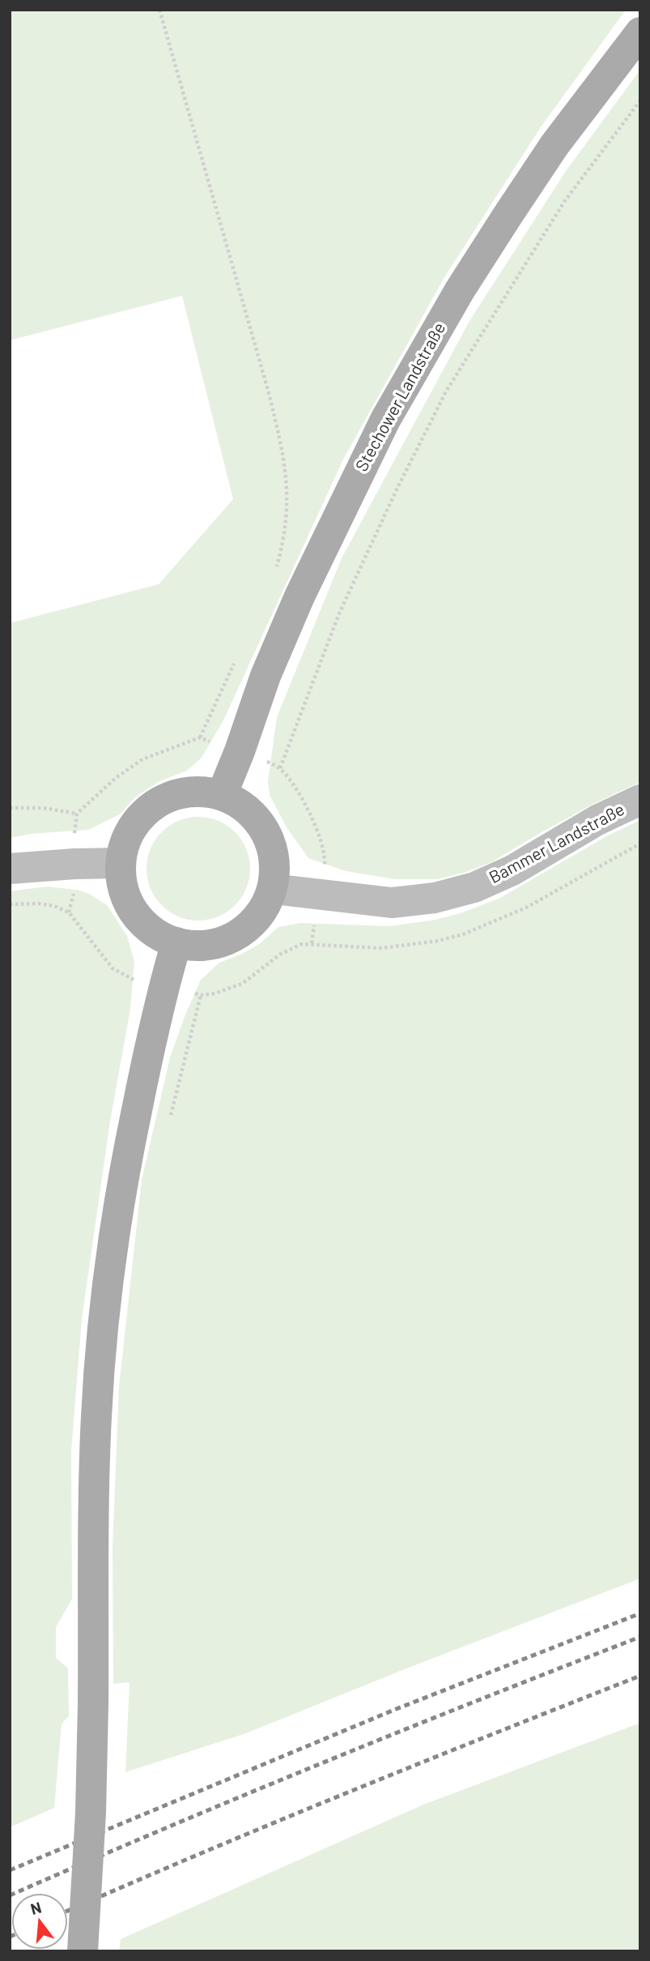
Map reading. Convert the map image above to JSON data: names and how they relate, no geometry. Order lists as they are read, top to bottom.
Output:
{
  "streets": {
    "main road": ["Stechower Landstraße", "Bammer Landstraße"]
  },
  "crossings": [
    ["Stechower Landstraße", "Bammer Landstraße"]
  ],
  "north": "top"
}
